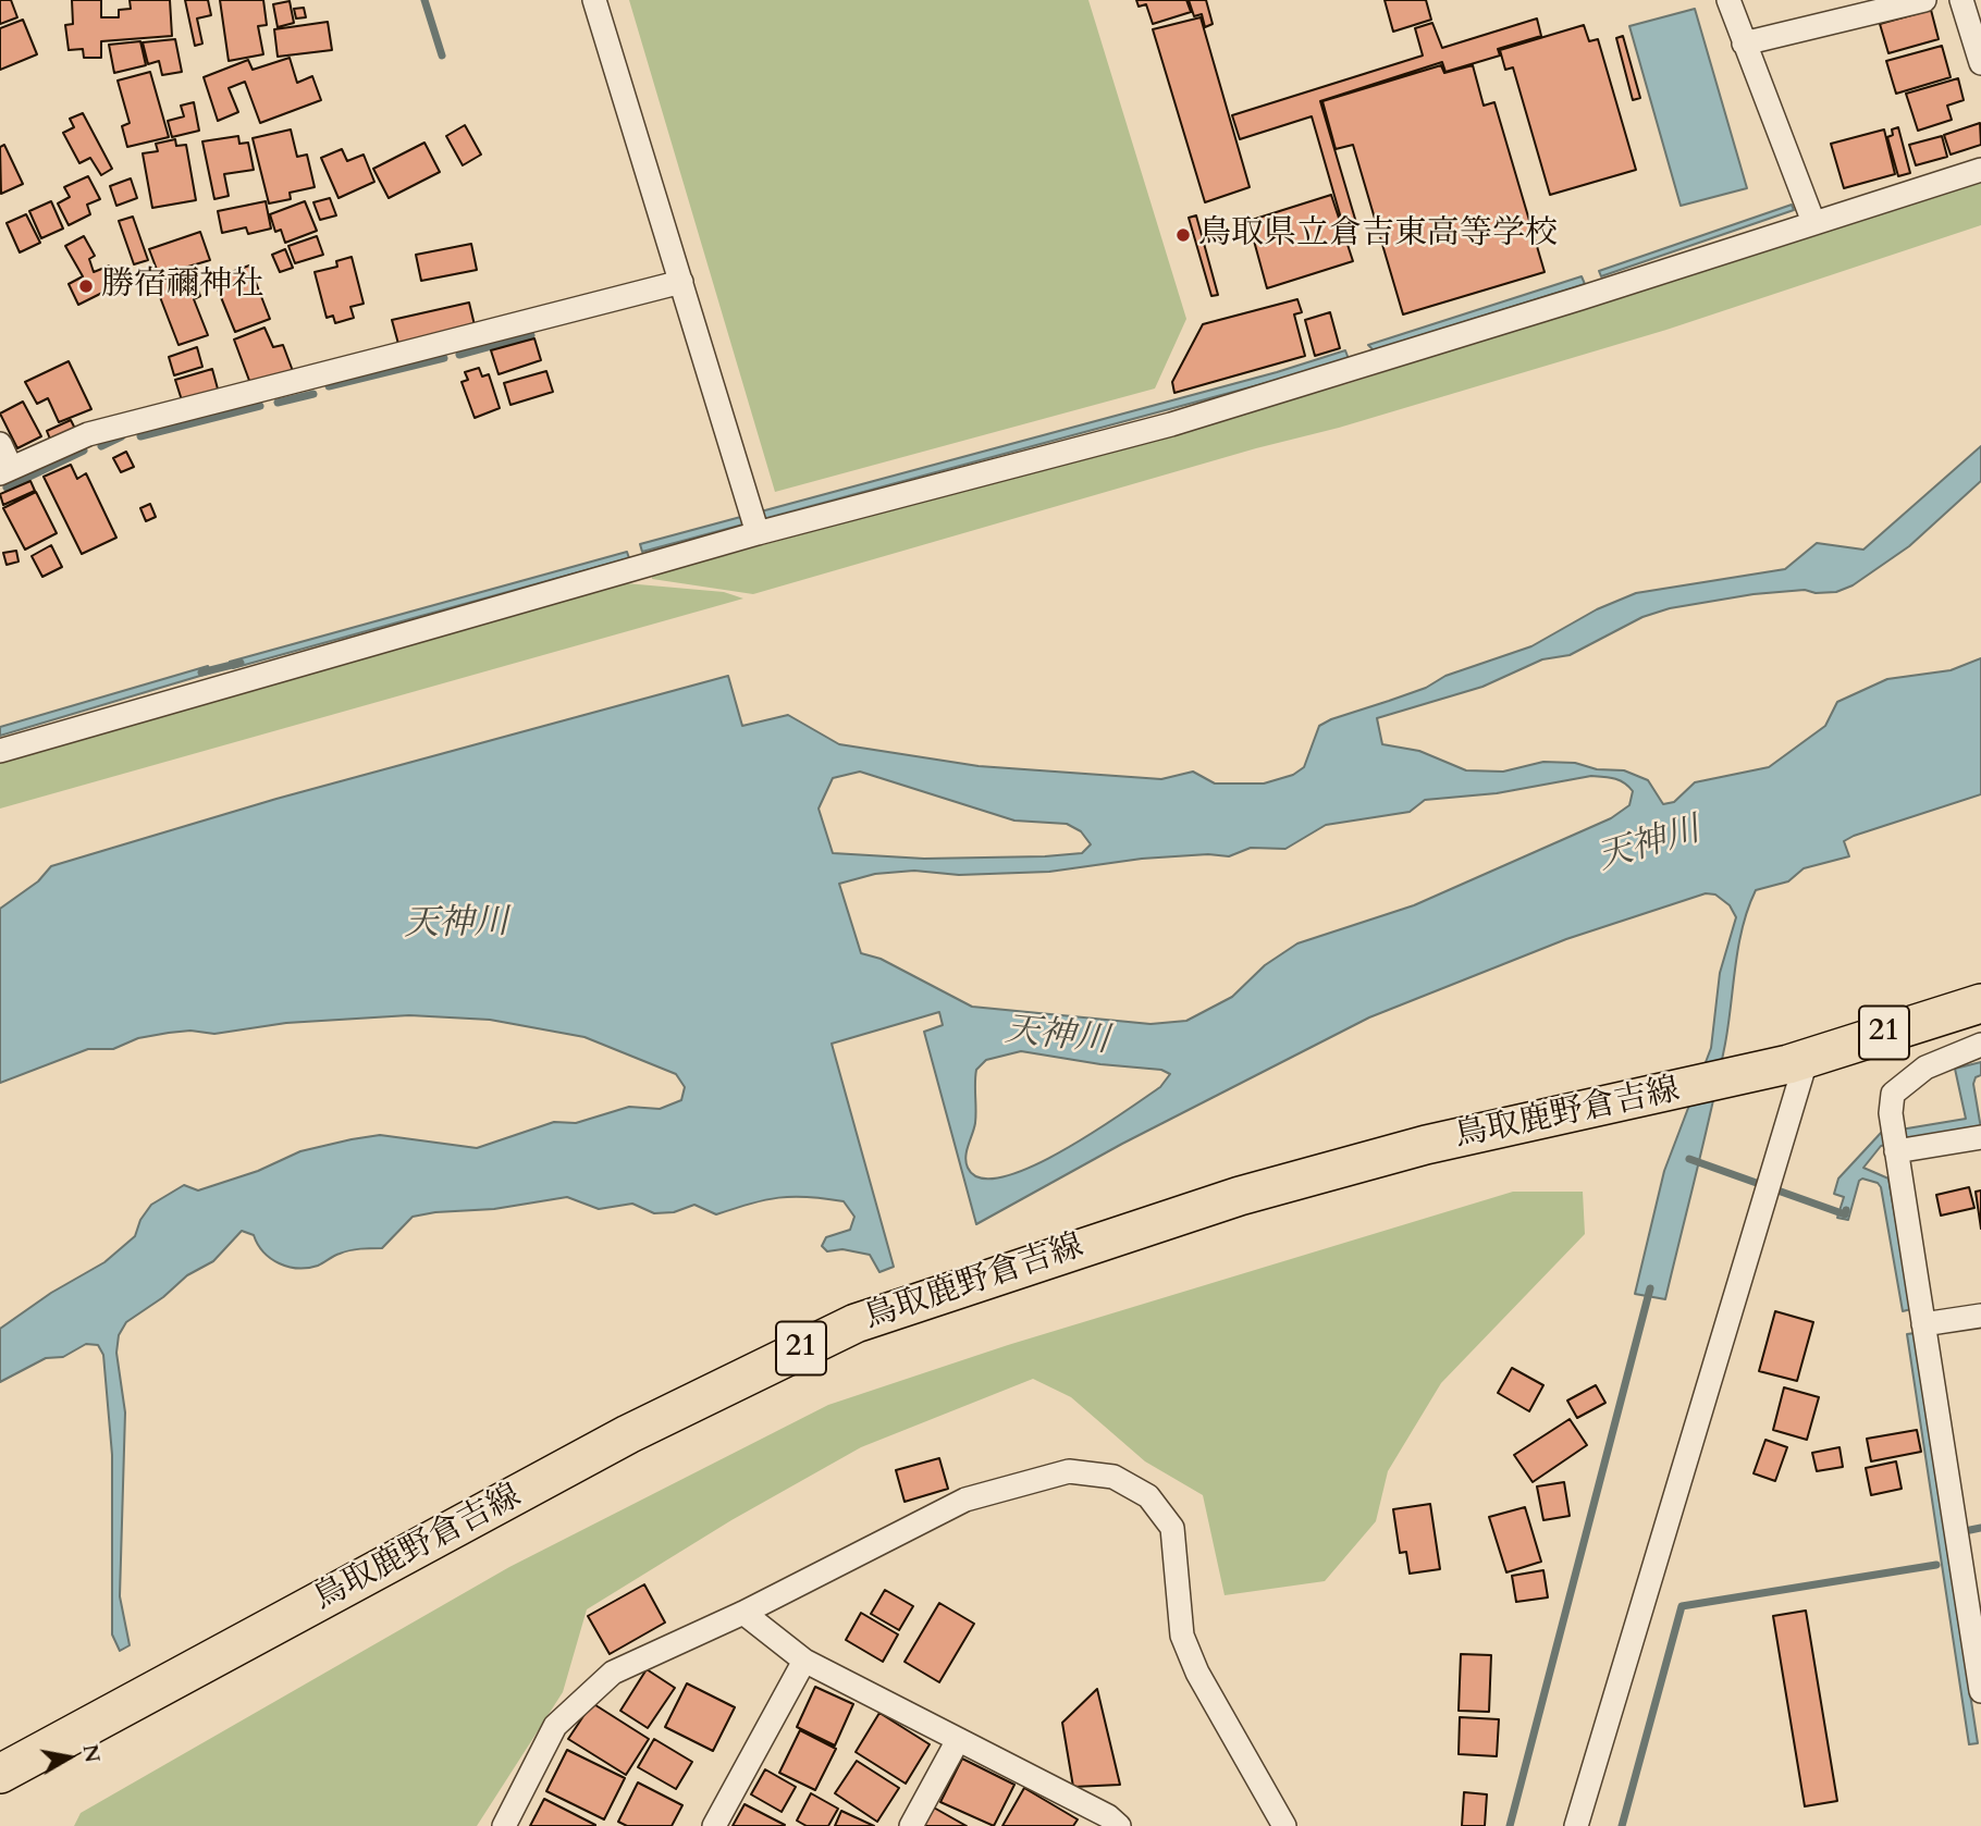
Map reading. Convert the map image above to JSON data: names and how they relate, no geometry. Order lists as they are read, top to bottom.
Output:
{
  "streets": {
    "main road": ["21", "鳥取鹿野倉吉線"]
  },
  "water": ["天神川"],
  "places": ["鳥取県立倉吉東高等学校", "勝宿禰神社"],
  "north": "right"
}
